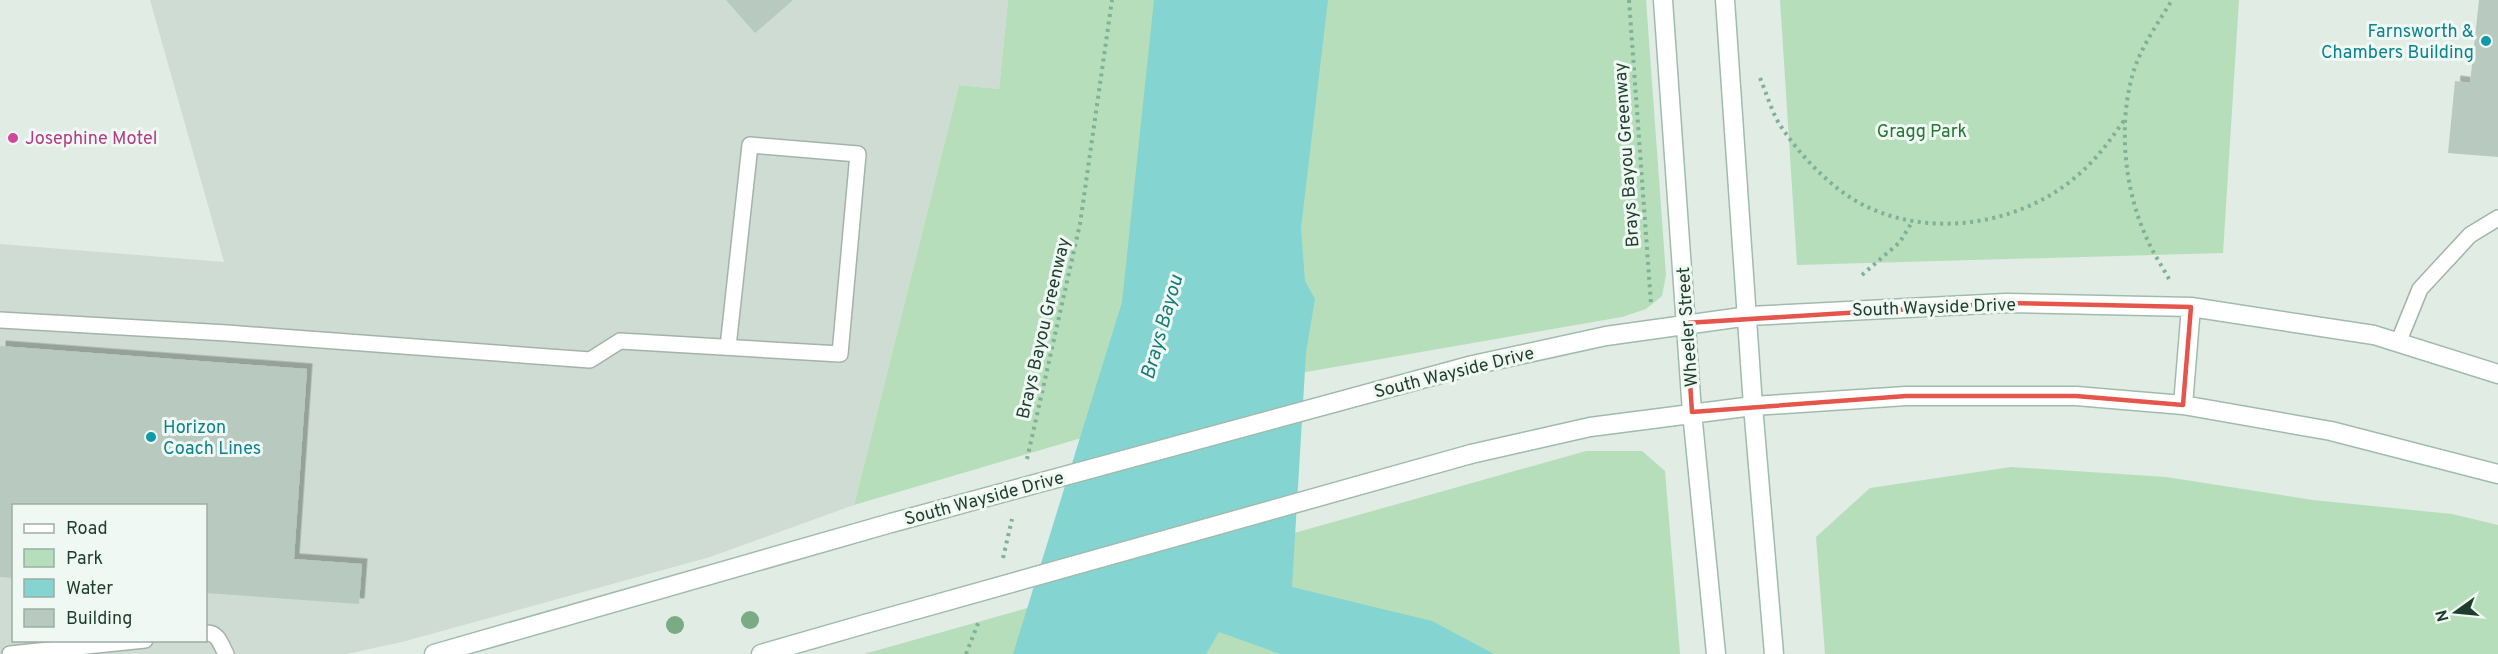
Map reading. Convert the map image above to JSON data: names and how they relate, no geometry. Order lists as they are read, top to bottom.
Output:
{
  "streets": {
    "main road": ["South Wayside Drive", "Wheeler Street"],
    "path": ["Brays Bayou Greenway"]
  },
  "crossings": [
    ["South Wayside Drive", "Wheeler Street"]
  ],
  "water": ["Brays Bayou"],
  "parks": ["Gragg Park"],
  "places": ["Farnsworth & Chambers Building", "Josephine Motel", "Horizon Coach Lines"],
  "legend": [
    "Road",
    "Park",
    "Water",
    "Building"
  ],
  "north": "left"
}
